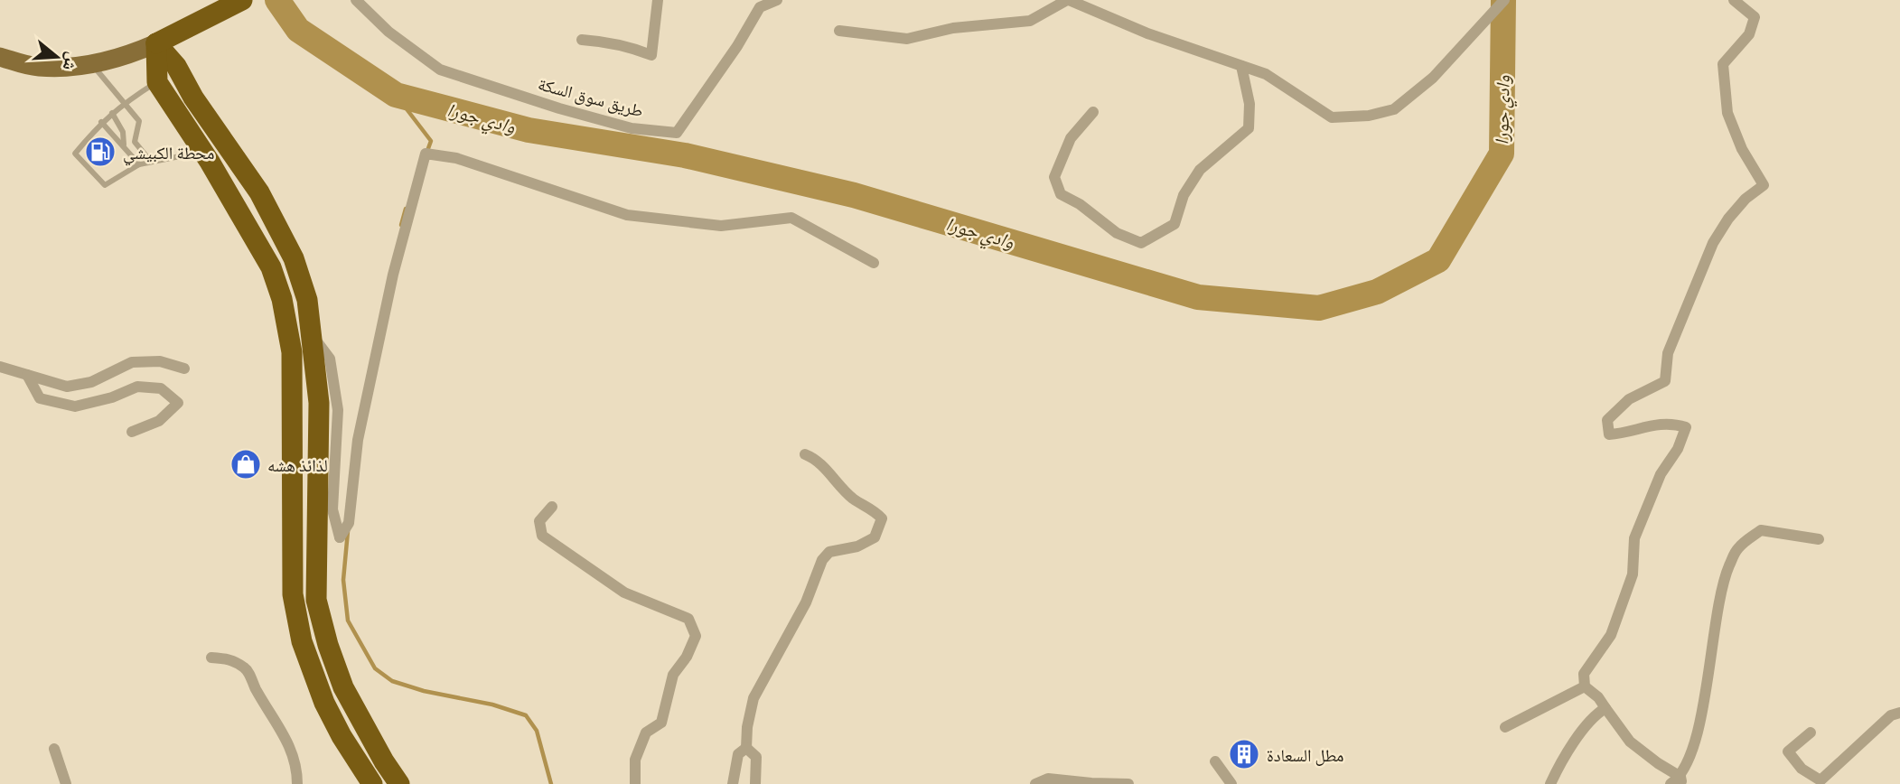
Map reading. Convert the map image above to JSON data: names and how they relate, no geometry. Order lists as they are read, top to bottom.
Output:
{
  "streets": {
    "street": ["طريق سوق السكة"]
  },
  "water": ["وادي جورا"],
  "places": {
    "fuel station": ["محطة الكبيشي"],
    "shop": ["لذائذ هشه"],
    "building": ["مطل السعادة"]
  },
  "north": "right"
}
